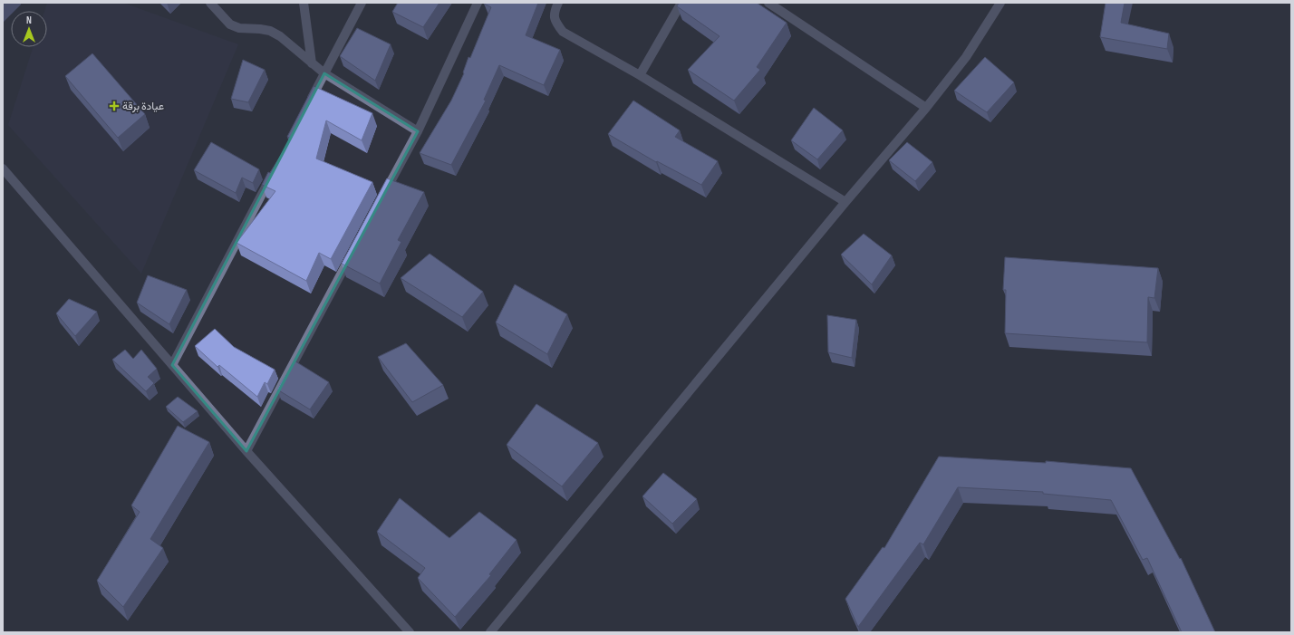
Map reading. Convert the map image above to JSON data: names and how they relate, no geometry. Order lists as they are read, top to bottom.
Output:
{
  "places": {
    "health": ["عيادة برقة"]
  },
  "north": "top"
}
